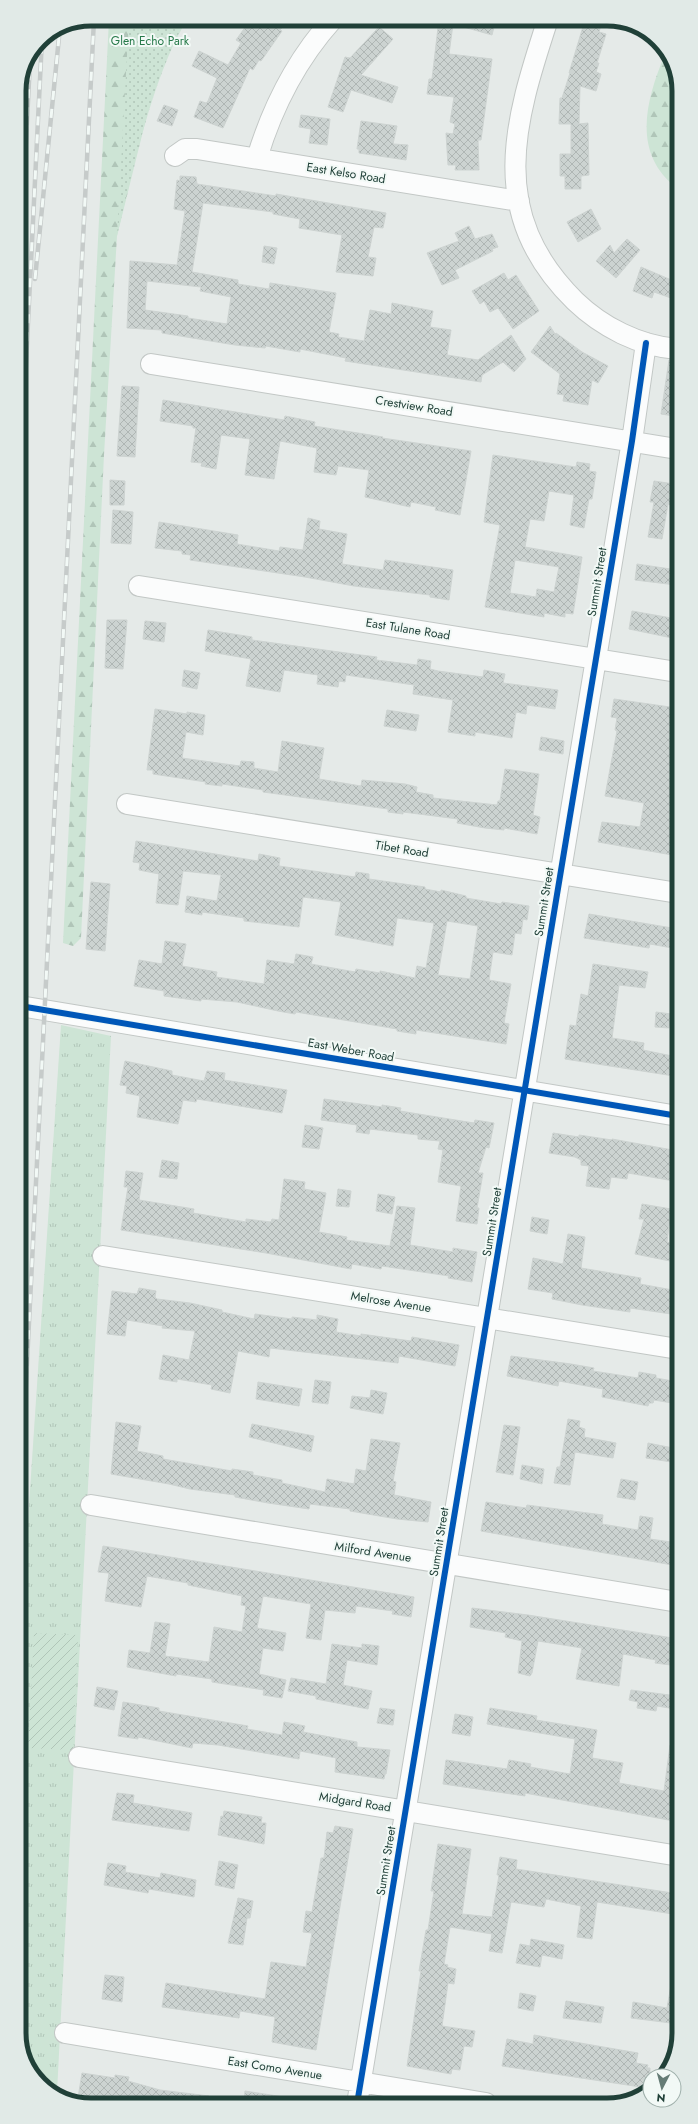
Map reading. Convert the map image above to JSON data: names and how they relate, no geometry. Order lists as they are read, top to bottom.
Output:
{
  "streets": {
    "street": [
      "East Kelso Road",
      "Crestview Road",
      "Summit Street",
      "East Tulane Road",
      "Tibet Road",
      "East Weber Road",
      "Melrose Avenue",
      "Milford Avenue",
      "Midgard Road",
      "East Como Avenue"
    ]
  },
  "crossings": [
    ["Crestview Road", "Summit Street"],
    ["Summit Street", "East Tulane Road"],
    ["Summit Street", "Tibet Road"],
    ["Summit Street", "East Weber Road"],
    ["Summit Street", "Melrose Avenue"],
    ["Summit Street", "Milford Avenue"],
    ["Summit Street", "Midgard Road"],
    ["Summit Street", "East Como Avenue"]
  ],
  "parks": ["Glen Echo Park"],
  "north": "bottom"
}
